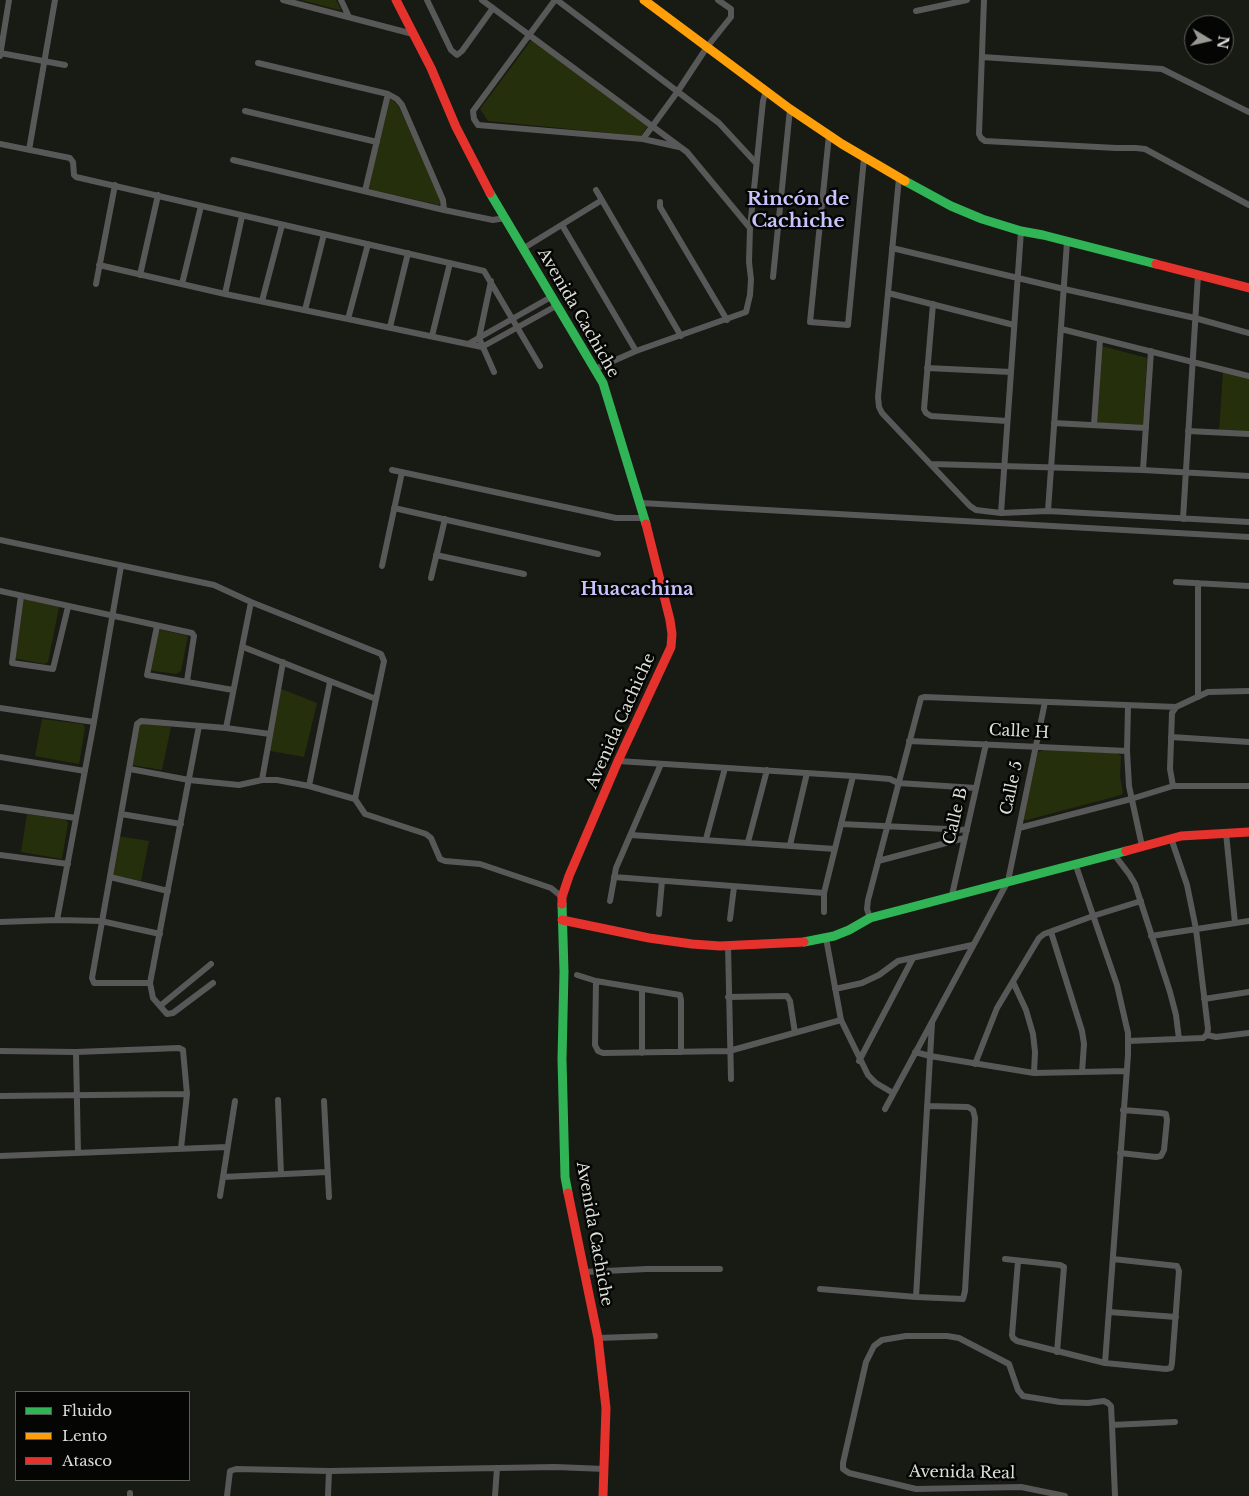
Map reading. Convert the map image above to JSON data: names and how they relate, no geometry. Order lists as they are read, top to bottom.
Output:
{
  "streets": {
    "street": [
      "Avenida Cachiche",
      "Calle H",
      "Calle 5",
      "Calle B",
      "Avenida Real"
    ]
  },
  "crossings": [
    ["Calle H", "Calle 5"],
    ["Calle H", "Calle B"]
  ],
  "districts": ["Rincón de Cachiche", "Huacachina"],
  "legend": ["Fluido", "Lento", "Atasco"],
  "north": "right"
}
